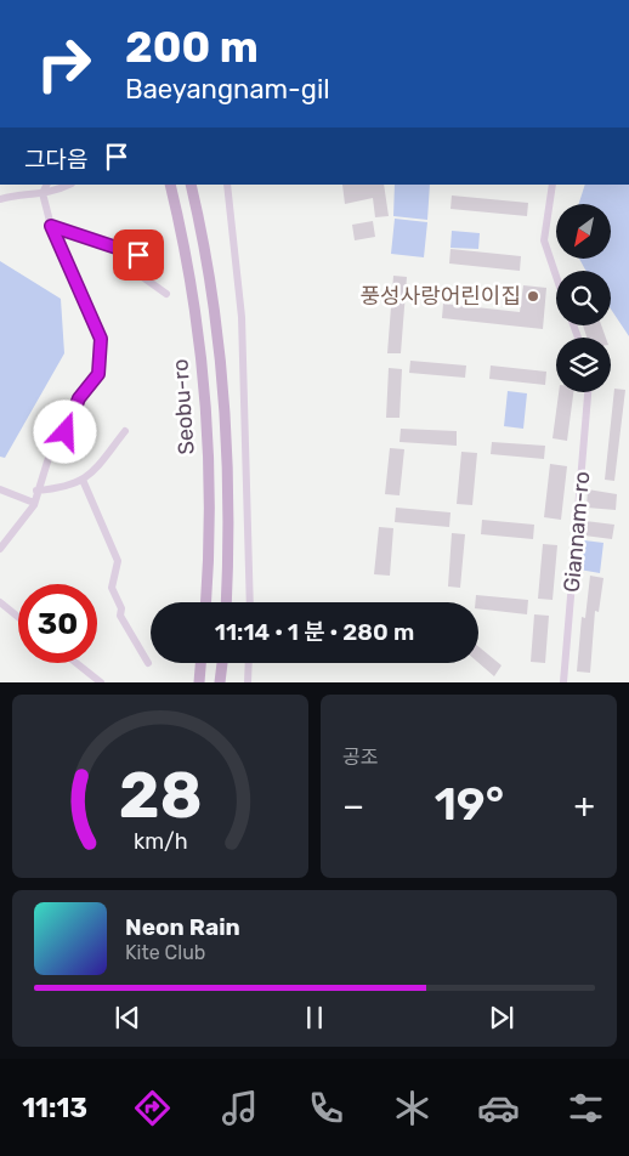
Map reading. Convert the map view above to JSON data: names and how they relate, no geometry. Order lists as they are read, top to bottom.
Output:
{
  "streets": {
    "main road": ["Seobu-ro"],
    "street": ["Giannam-ro"]
  },
  "places": ["풍성사랑어린이집"],
  "north": "bottom left",
  "page": {
    "turn": ["200 m", "Baeyangnam-gil"],
    "then": "그다음",
    "limit": "30",
    "trip": "11:14 · 1 분 · 280 m",
    "tile": "공조",
    "heat": ["−", "19°", "+"],
    "song": ["Neon Rain", "Kite Club"],
    "tabs": "11:13",
    "gauge": ["28", "km/h"]
  }
}
